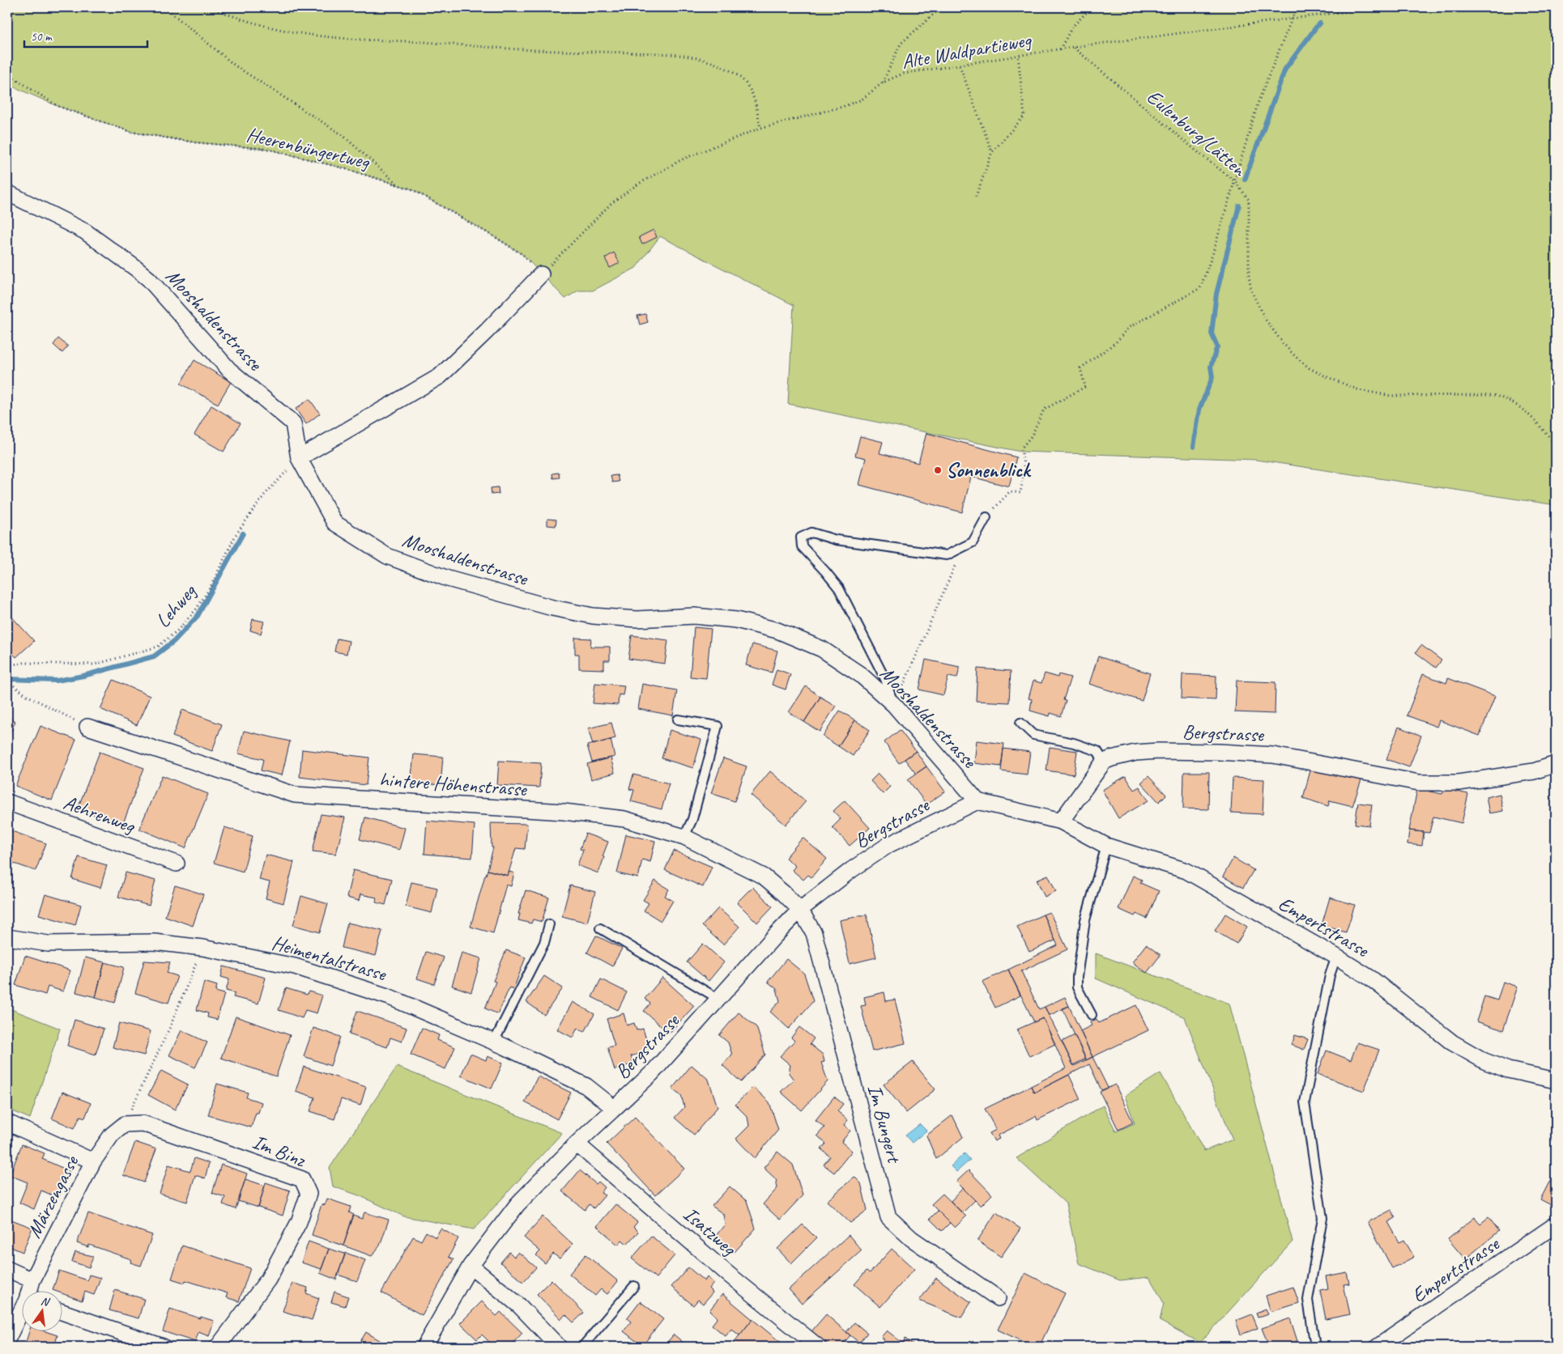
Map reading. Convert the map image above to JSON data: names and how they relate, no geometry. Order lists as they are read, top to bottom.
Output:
{
  "streets": {
    "street": [
      "Mooshaldenstrasse",
      "Bergstrasse",
      "hintere Höhenstrasse",
      "Aehrenweg",
      "Empertstrasse",
      "Heimentalstrasse",
      "Im Bungert",
      "Im Binz",
      "Märzengasse",
      "Isatzweg"
    ],
    "path": [
      "Alte Waldpartieweg",
      "Eulenburg/Lätten",
      "Heerenbüngertweg",
      "Lehweg"
    ]
  },
  "crossings": [
    ["Alte Waldpartieweg", "Eulenburg/Lätten"],
    ["Alte Waldpartieweg", "Heerenbüngertweg"],
    ["Mooshaldenstrasse", "Lehweg"],
    ["Mooshaldenstrasse", "Bergstrasse"],
    ["Bergstrasse", "hintere Höhenstrasse"],
    ["Bergstrasse", "Heimentalstrasse"],
    ["Bergstrasse", "Im Bungert"],
    ["Bergstrasse", "Isatzweg"],
    ["hintere Höhenstrasse", "Im Bungert"],
    ["Im Binz", "Märzengasse"]
  ],
  "places": ["Sonnenblick"],
  "scale_bar": "50 m",
  "north": "top"
}
